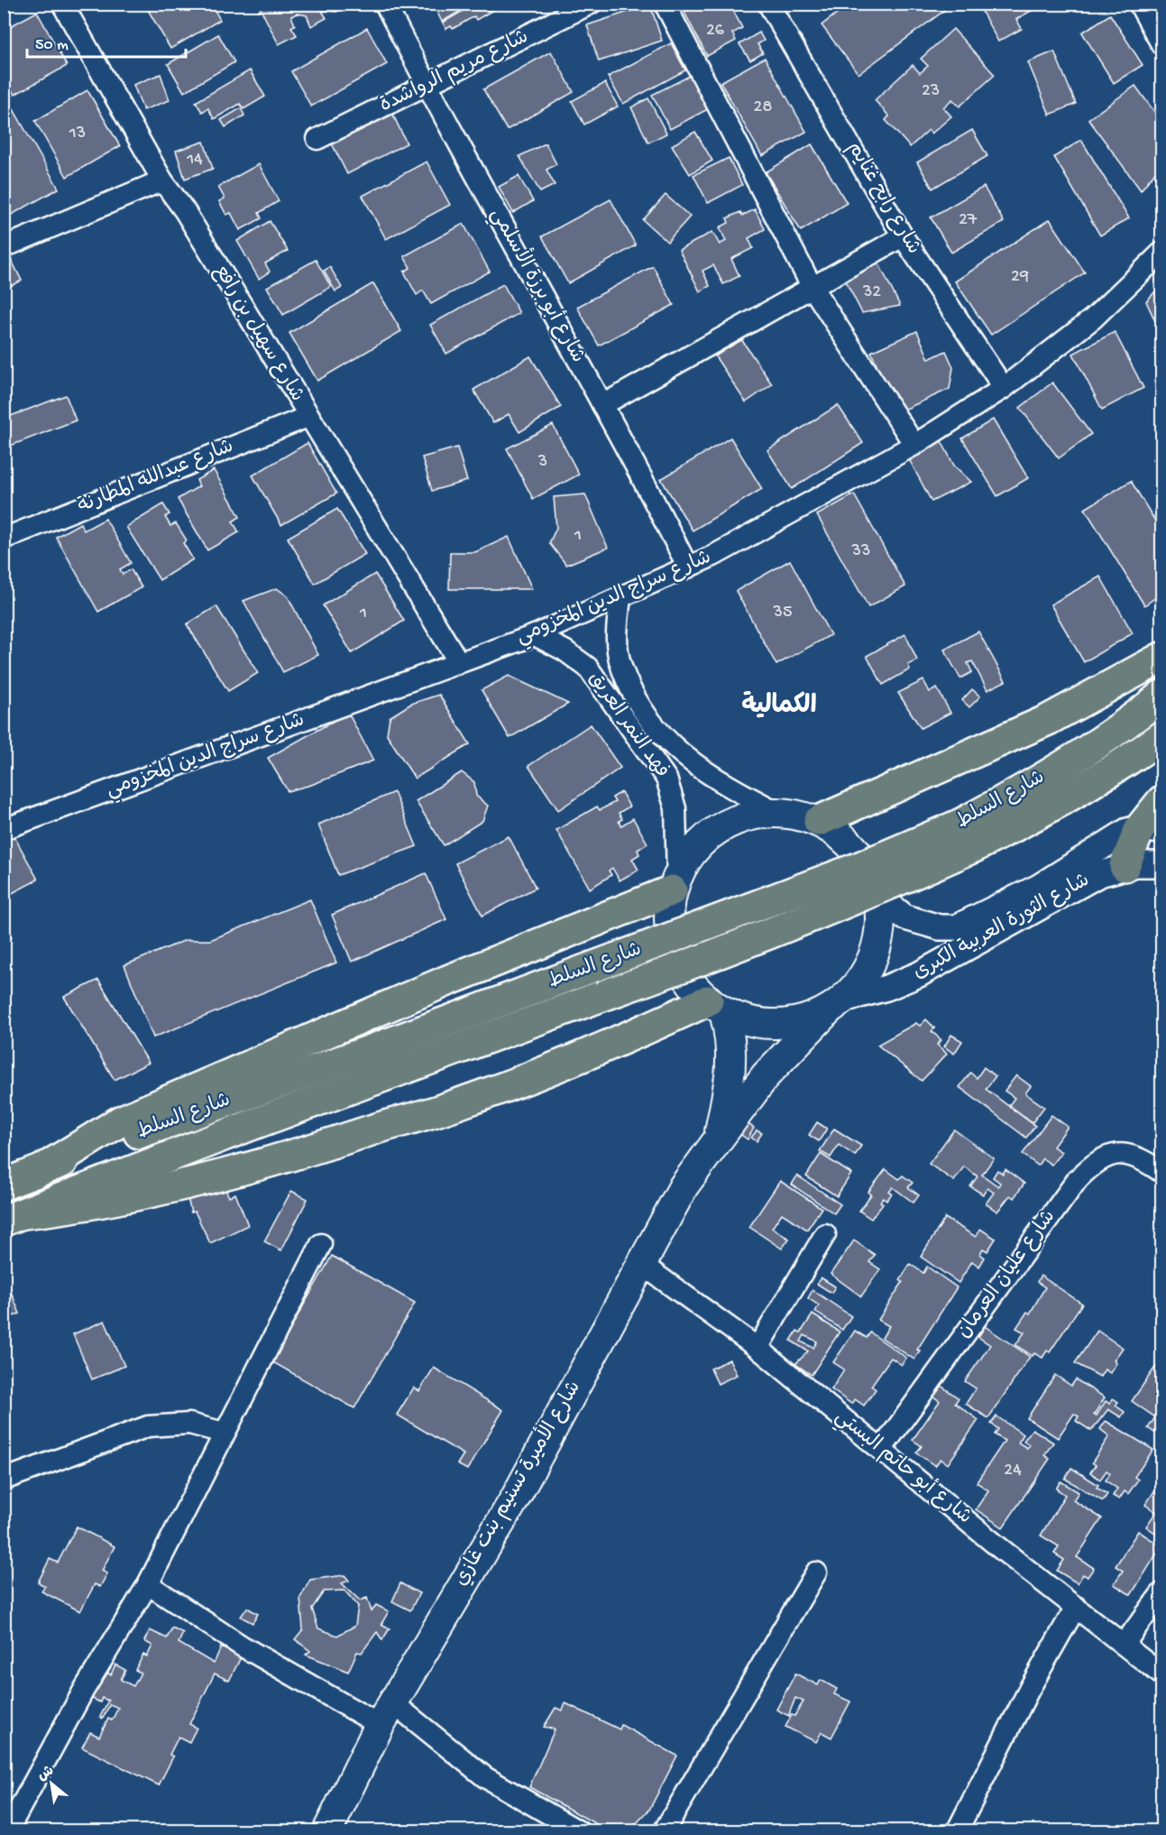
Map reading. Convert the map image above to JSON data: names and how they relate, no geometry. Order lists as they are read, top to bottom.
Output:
{
  "streets": {
    "main road": ["شارع السلط", "شارع الأميرة تسنيم بنت غازي"],
    "street": [
      "شارع مريم الرواشدة",
      "شارع رابح غنايم",
      "شارع أبو برزة الأسلمي",
      "شارع سهيل بن رافع",
      "شارع عبدالله المطارنة",
      "شارع سراج الدين المخزومي",
      "فهد النمر العريق",
      "شارع الثورة العربية الكبرى",
      "شارع عليان العرمان",
      "شارع أبو حاتم البستي"
    ]
  },
  "crossings": [
    ["شارع مريم الرواشدة", "شارع أبو برزة الأسلمي"],
    ["شارع رابح غنايم", "شارع سراج الدين المخزومي"],
    ["شارع أبو برزة الأسلمي", "شارع سراج الدين المخزومي"],
    ["شارع سهيل بن رافع", "شارع عبدالله المطارنة"],
    ["شارع سهيل بن رافع", "شارع سراج الدين المخزومي"],
    ["شارع سراج الدين المخزومي", "فهد النمر العريق"],
    ["فهد النمر العريق", "شارع الأميرة تسنيم بنت غازي"],
    ["شارع الثورة العربية الكبرى", "شارع الأميرة تسنيم بنت غازي"],
    ["شارع عليان العرمان", "شارع أبو حاتم البستي"],
    ["شارع أبو حاتم البستي", "شارع الأميرة تسنيم بنت غازي"]
  ],
  "districts": ["الكمالية"],
  "house_numbers": [
    "26",
    "23",
    "28",
    "13",
    "14",
    "27",
    "29",
    "32",
    "3",
    "1",
    "33",
    "35",
    "1",
    "24"
  ],
  "scale_bar": "50 m",
  "north": "top left"
}
